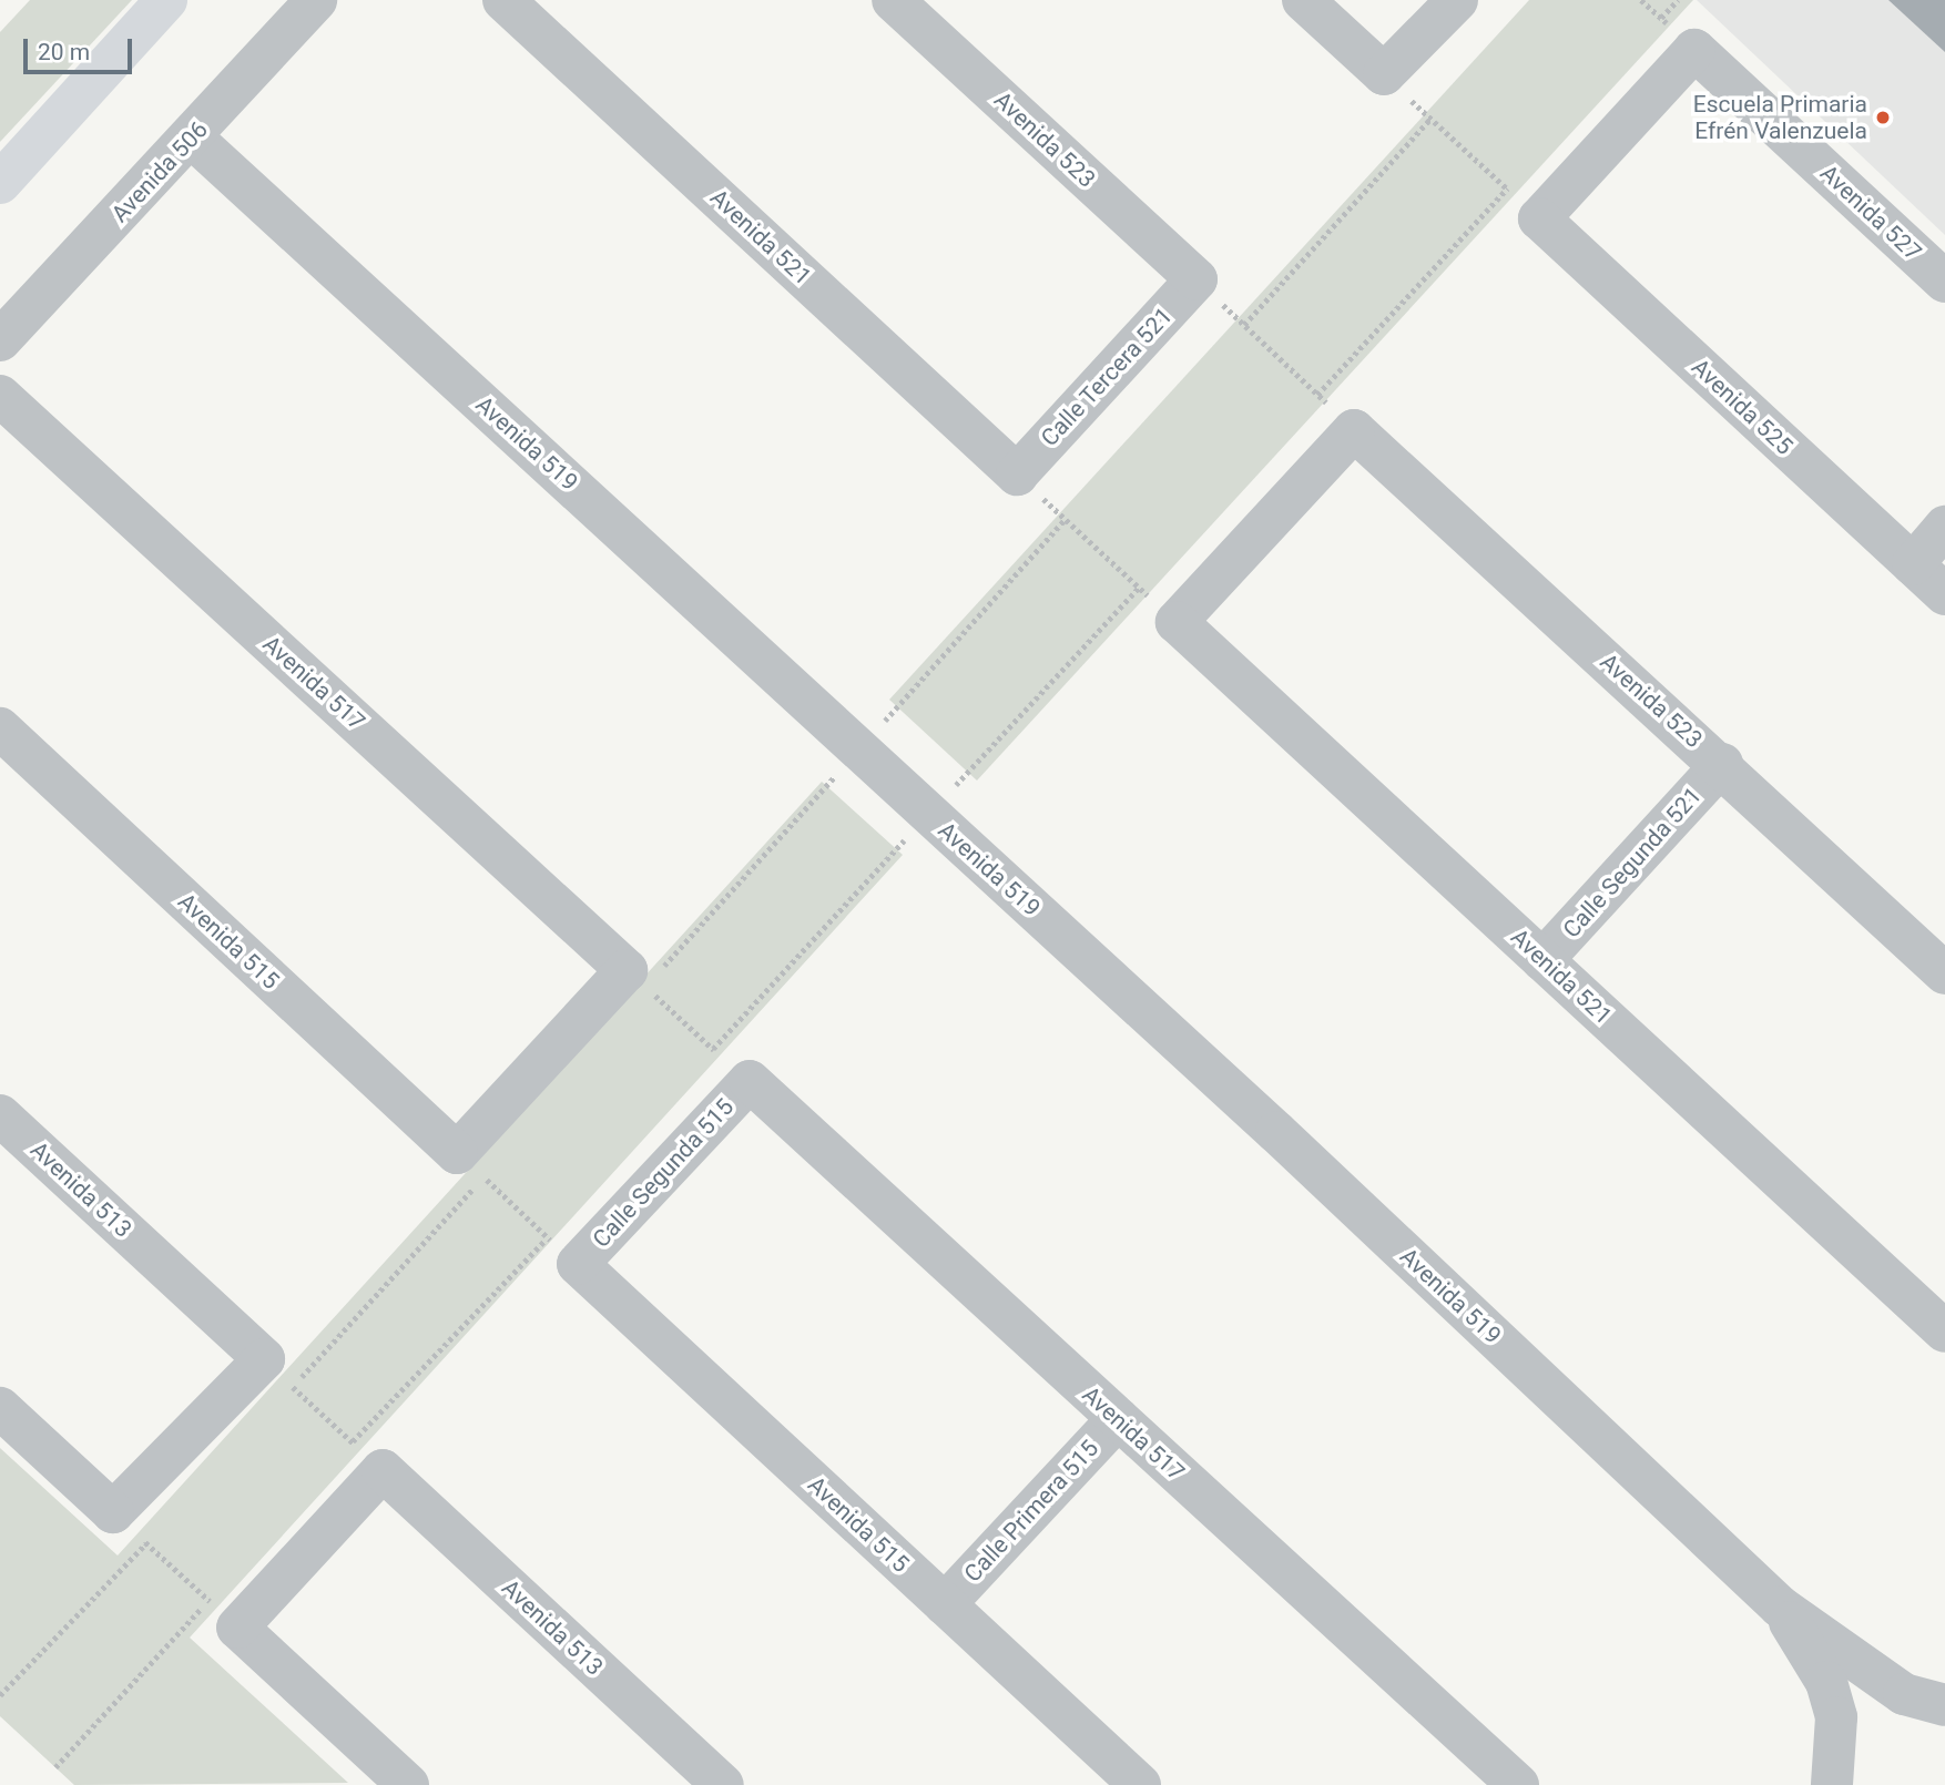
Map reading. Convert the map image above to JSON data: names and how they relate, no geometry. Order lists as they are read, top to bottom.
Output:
{
  "streets": {
    "street": [
      "Avenida 523",
      "Avenida 506",
      "Avenida 527",
      "Avenida 521",
      "Calle Tercera 521",
      "Avenida 525",
      "Avenida 519",
      "Avenida 517",
      "Calle Segunda 521",
      "Avenida 515",
      "Calle Segunda 515",
      "Avenida 513",
      "Calle Primera 515"
    ]
  },
  "crossings": [
    ["Avenida 523", "Calle Tercera 521"],
    ["Avenida 523", "Calle Segunda 521"],
    ["Avenida 506", "Avenida 519"],
    ["Avenida 527", "Avenida 525"],
    ["Avenida 521", "Calle Tercera 521"],
    ["Avenida 521", "Calle Segunda 521"],
    ["Avenida 517", "Calle Segunda 515"],
    ["Avenida 517", "Calle Primera 515"],
    ["Avenida 515", "Calle Segunda 515"],
    ["Avenida 515", "Calle Primera 515"]
  ],
  "places": ["Escuela Primaria Efrén Valenzuela"],
  "scale_bar": "20 m"
}
